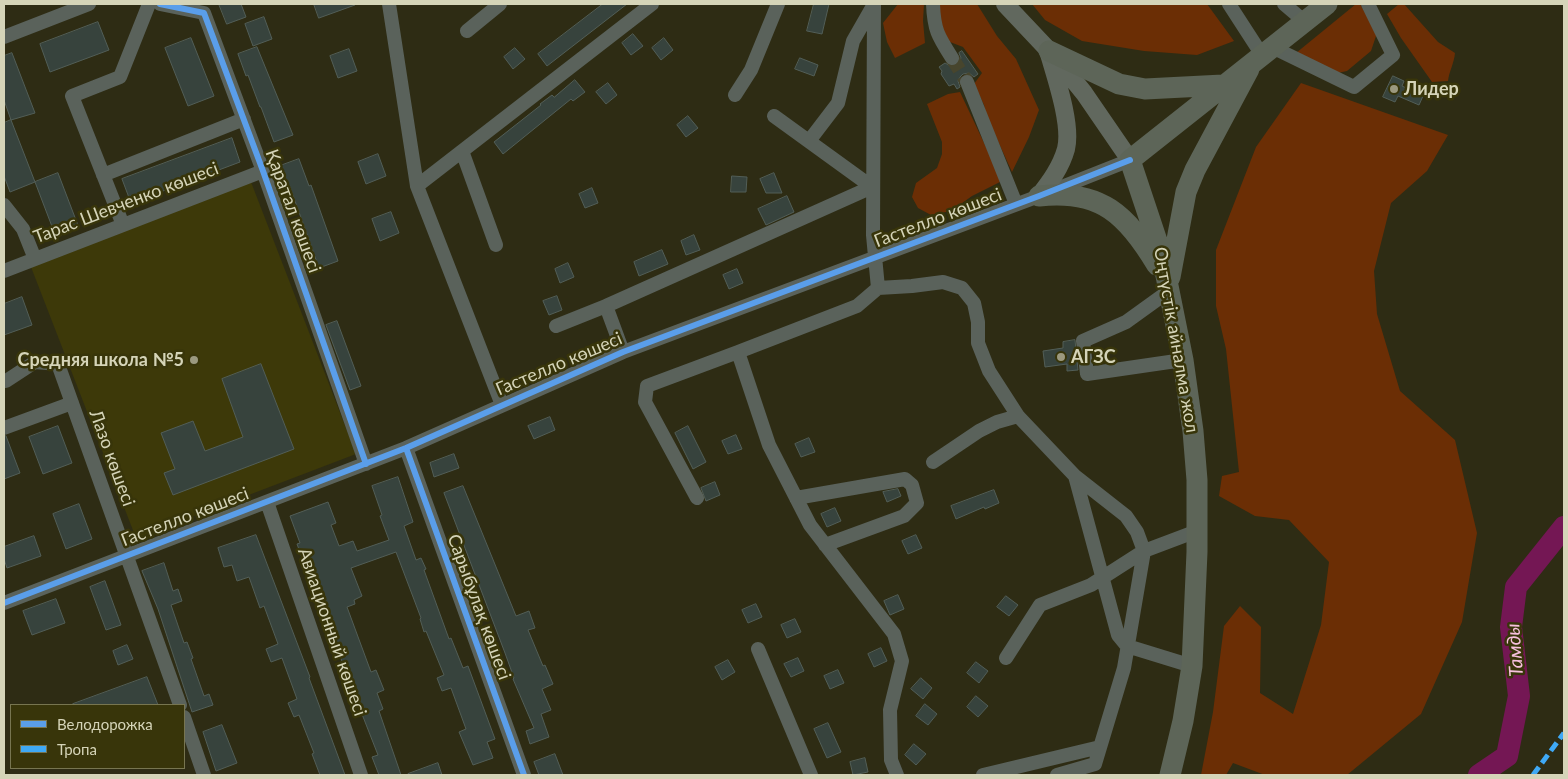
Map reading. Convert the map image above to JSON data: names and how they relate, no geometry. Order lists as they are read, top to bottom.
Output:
{
  "streets": {
    "highway": ["Оңтүстік айналма жол"],
    "street": [
      "Тарас Шевченко көшесі",
      "Қаратал көшесі",
      "Гастелло көшесі",
      "Лазо көшесі",
      "Сарыбұлақ көшесі",
      "Авиационный көшесі"
    ]
  },
  "crossings": [
    ["Тарас Шевченко көшесі", "Қаратал көшесі"],
    ["Қаратал көшесі", "Гастелло көшесі"],
    ["Гастелло көшесі", "Оңтүстік айналма жол"],
    ["Гастелло көшесі", "Лазо көшесі"],
    ["Гастелло көшесі", "Сарыбұлақ көшесі"],
    ["Гастелло көшесі", "Авиационный көшесі"]
  ],
  "water": ["Тамды"],
  "places": ["Лидер", "АГЗС", "Средняя школа №5"],
  "legend": ["Велодорожка", "Тропа"]
}
